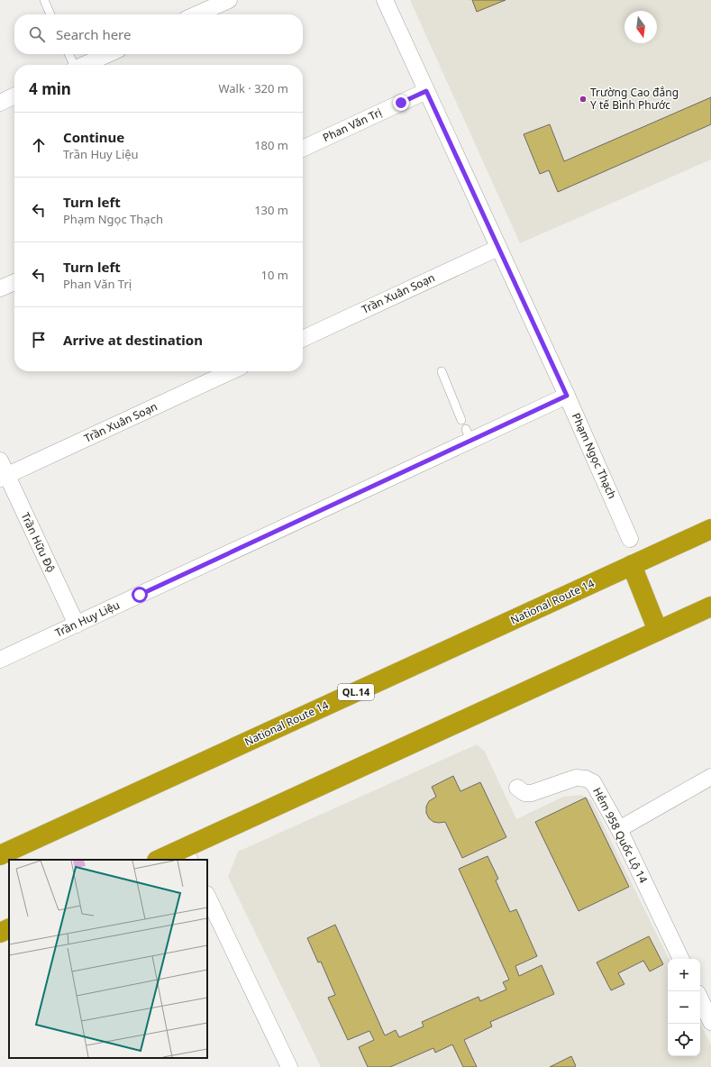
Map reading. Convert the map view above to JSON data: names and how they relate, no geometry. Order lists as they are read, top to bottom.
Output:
{
  "streets": {
    "highway": ["National Route 14", "QL.14"],
    "street": [
      "Phan Văn Trị",
      "Trần Xuân Soạn",
      "Phạm Ngọc Thạch",
      "Trần Hữu Độ",
      "Trần Huy Liệu",
      "Hẻm 958 Quốc Lộ 14"
    ]
  },
  "crossings": [
    ["Phan Văn Trị", "Phạm Ngọc Thạch"],
    ["Trần Xuân Soạn", "Phạm Ngọc Thạch"],
    ["Trần Xuân Soạn", "Trần Hữu Độ"],
    ["Phạm Ngọc Thạch", "Trần Huy Liệu"],
    ["Trần Hữu Độ", "Trần Huy Liệu"]
  ],
  "places": ["Trường Cao đẳng Y tế Bình Phước"],
  "north": "bottom",
  "page": {
    "search": "Search here",
    "heading": ["4 min", "Walk · 320 m"],
    "list": [
      ["Continue", "Trần Huy Liệu", "180 m"],
      ["Turn left", "Phạm Ngọc Thạch", "130 m"],
      ["Turn left", "Phan Văn Trị", "10 m"],
      "Arrive at destination"
    ],
    "map_buttons": ["+", "−"]
  }
}
